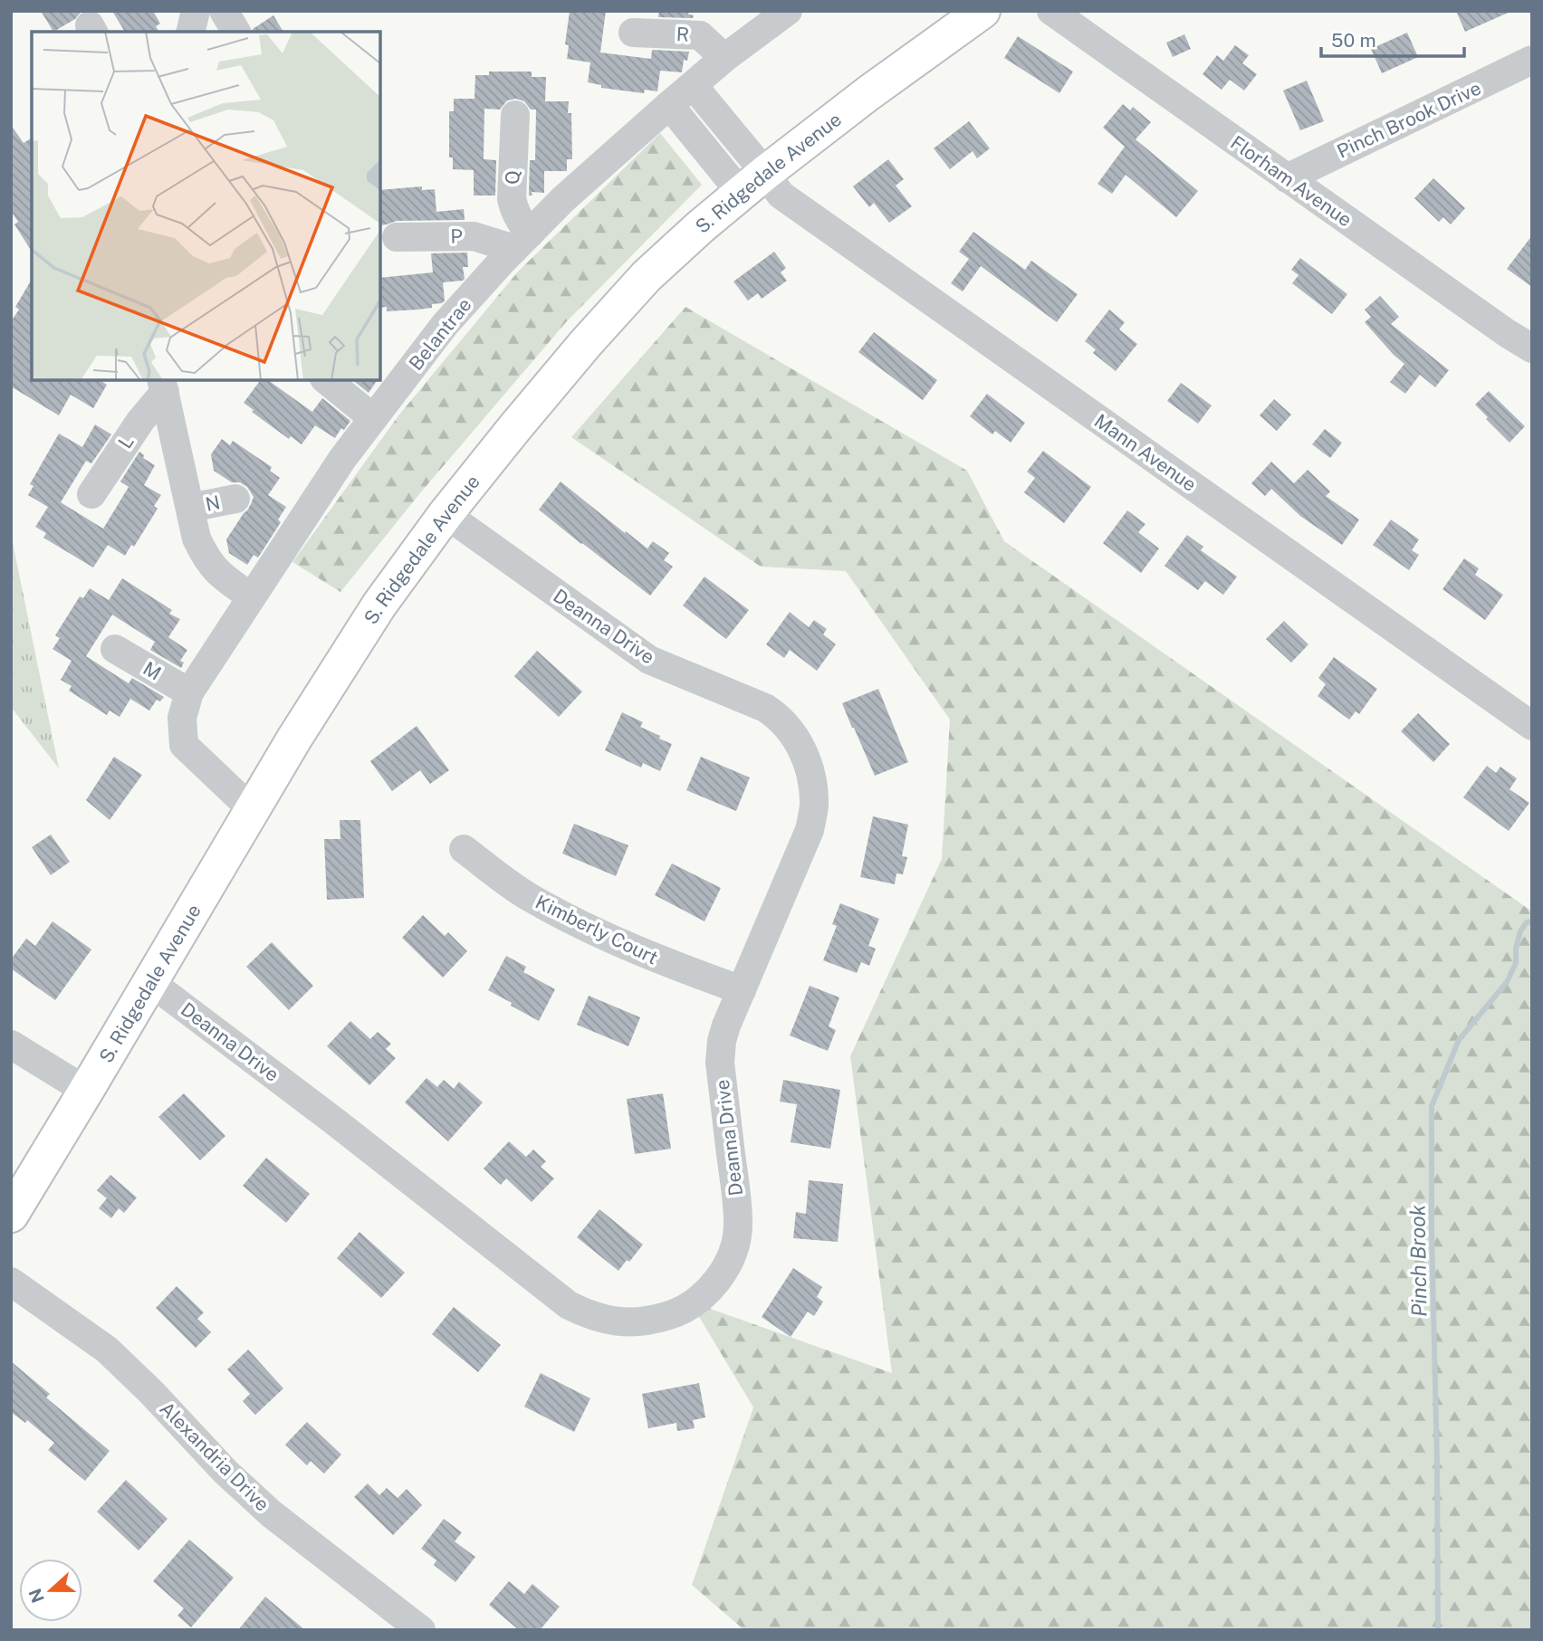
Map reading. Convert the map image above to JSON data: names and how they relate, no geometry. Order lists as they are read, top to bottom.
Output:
{
  "streets": {
    "main road": ["S. Ridgedale Avenue"],
    "street": [
      "R",
      "Pinch Brook Drive",
      "Q",
      "Florham Avenue",
      "P",
      "Belantrae",
      "L",
      "Mann Avenue",
      "N",
      "Deanna Drive",
      "M",
      "Kimberly Court",
      "Alexandria Drive"
    ]
  },
  "crossings": [
    ["R", "Belantrae"],
    ["Pinch Brook Drive", "Florham Avenue"],
    ["S. Ridgedale Avenue", "Belantrae"],
    ["S. Ridgedale Avenue", "Mann Avenue"],
    ["S. Ridgedale Avenue", "Deanna Drive"],
    ["Q", "P"],
    ["Q", "Belantrae"],
    ["P", "Belantrae"],
    ["Belantrae", "M"],
    ["Deanna Drive", "Kimberly Court"]
  ],
  "water": ["Pinch Brook"],
  "scale_bar": "50 m",
  "north": "left"
}
